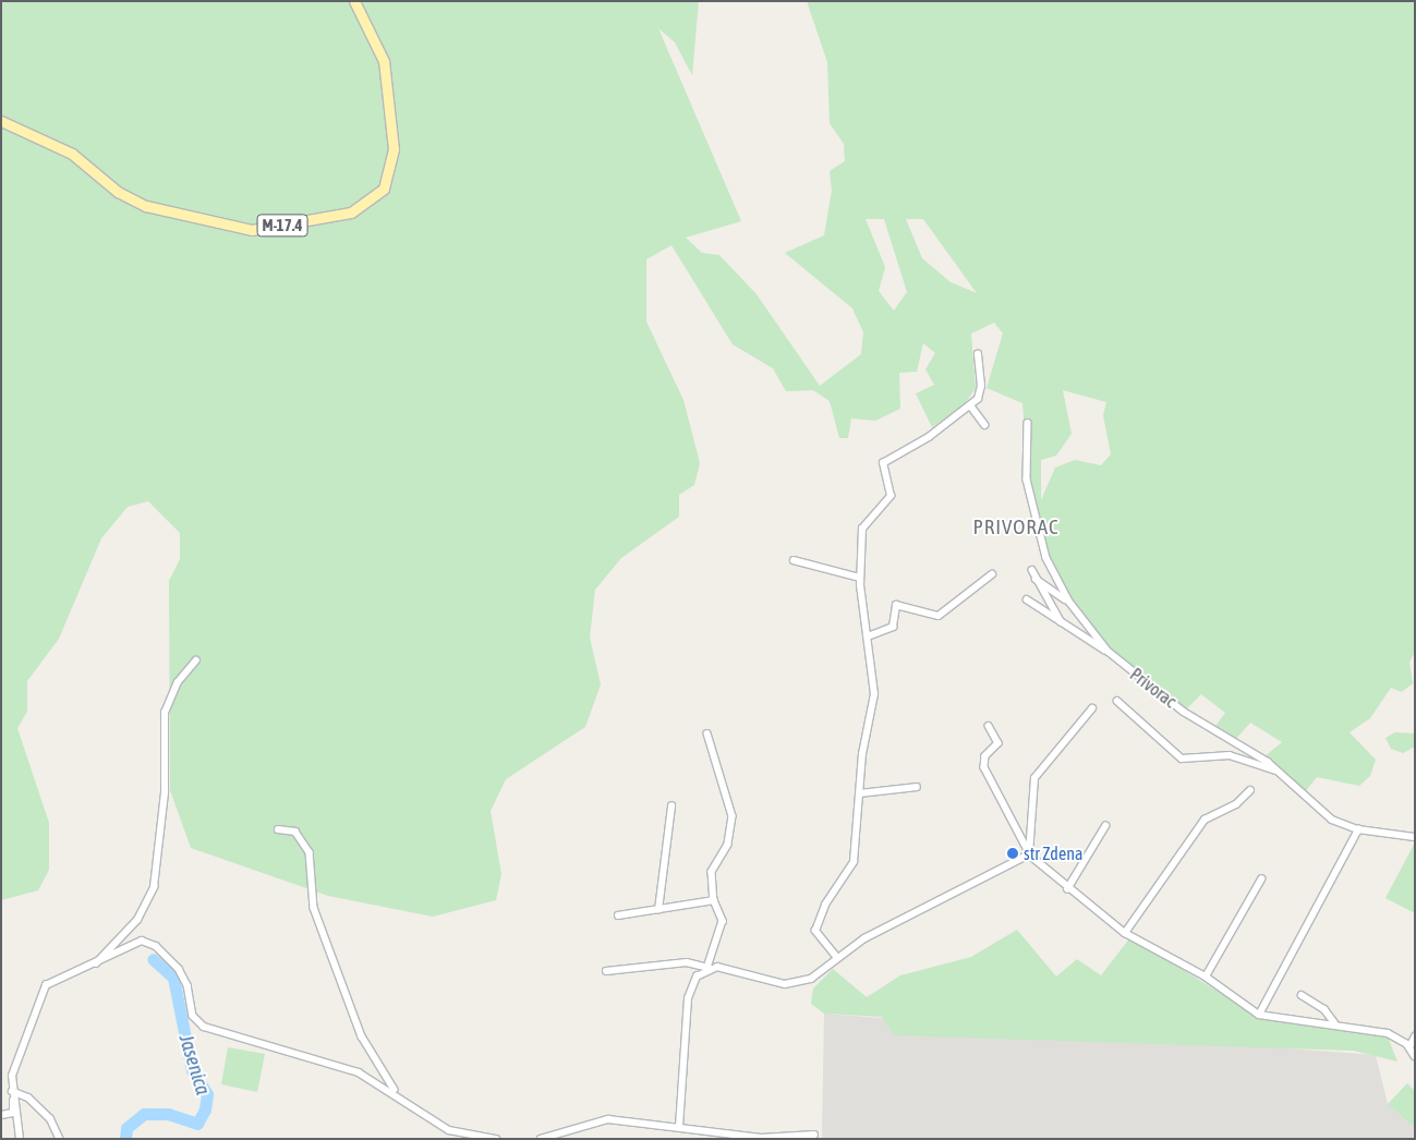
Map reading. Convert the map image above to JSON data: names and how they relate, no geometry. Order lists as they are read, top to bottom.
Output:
{
  "streets": {
    "main road": ["M-17.4"],
    "street": ["Privorac"]
  },
  "districts": ["PRIVORAC"],
  "water": ["Jasenica"],
  "places": ["str Zdena"]
}
